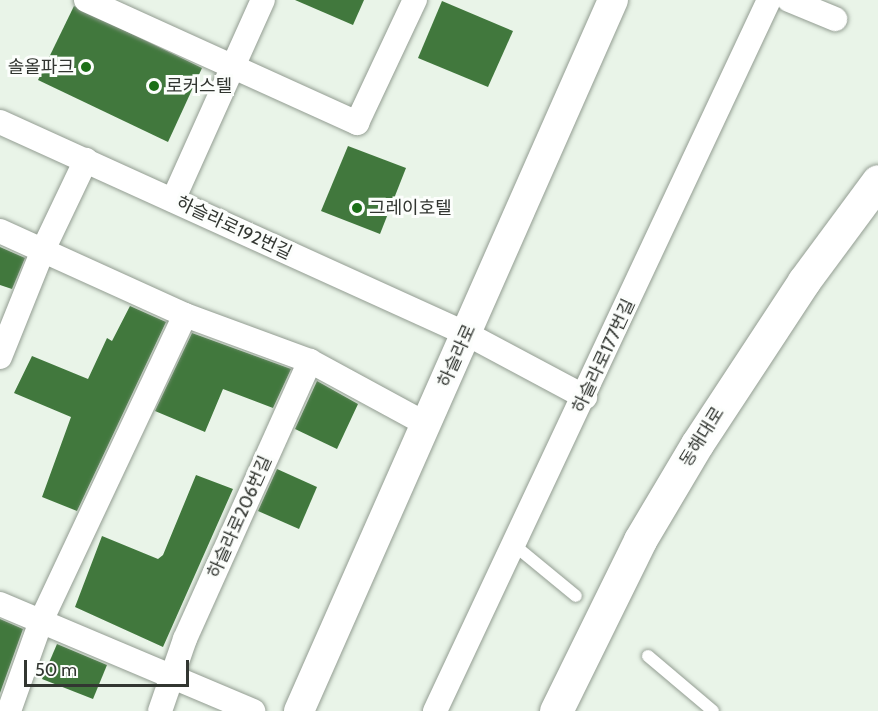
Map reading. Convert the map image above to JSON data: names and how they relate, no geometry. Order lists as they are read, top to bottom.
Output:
{
  "streets": {
    "main road": ["동해대로"],
    "street": [
      "하슬라로192번길",
      "하슬라로",
      "하슬라로177번길",
      "하슬라로206번길"
    ]
  },
  "crossings": [
    ["하슬라로192번길", "하슬라로"],
    ["하슬라로192번길", "하슬라로177번길"]
  ],
  "places": ["솔올파크", "로커스텔", "그레이호텔"],
  "scale_bar": "50 m"
}
